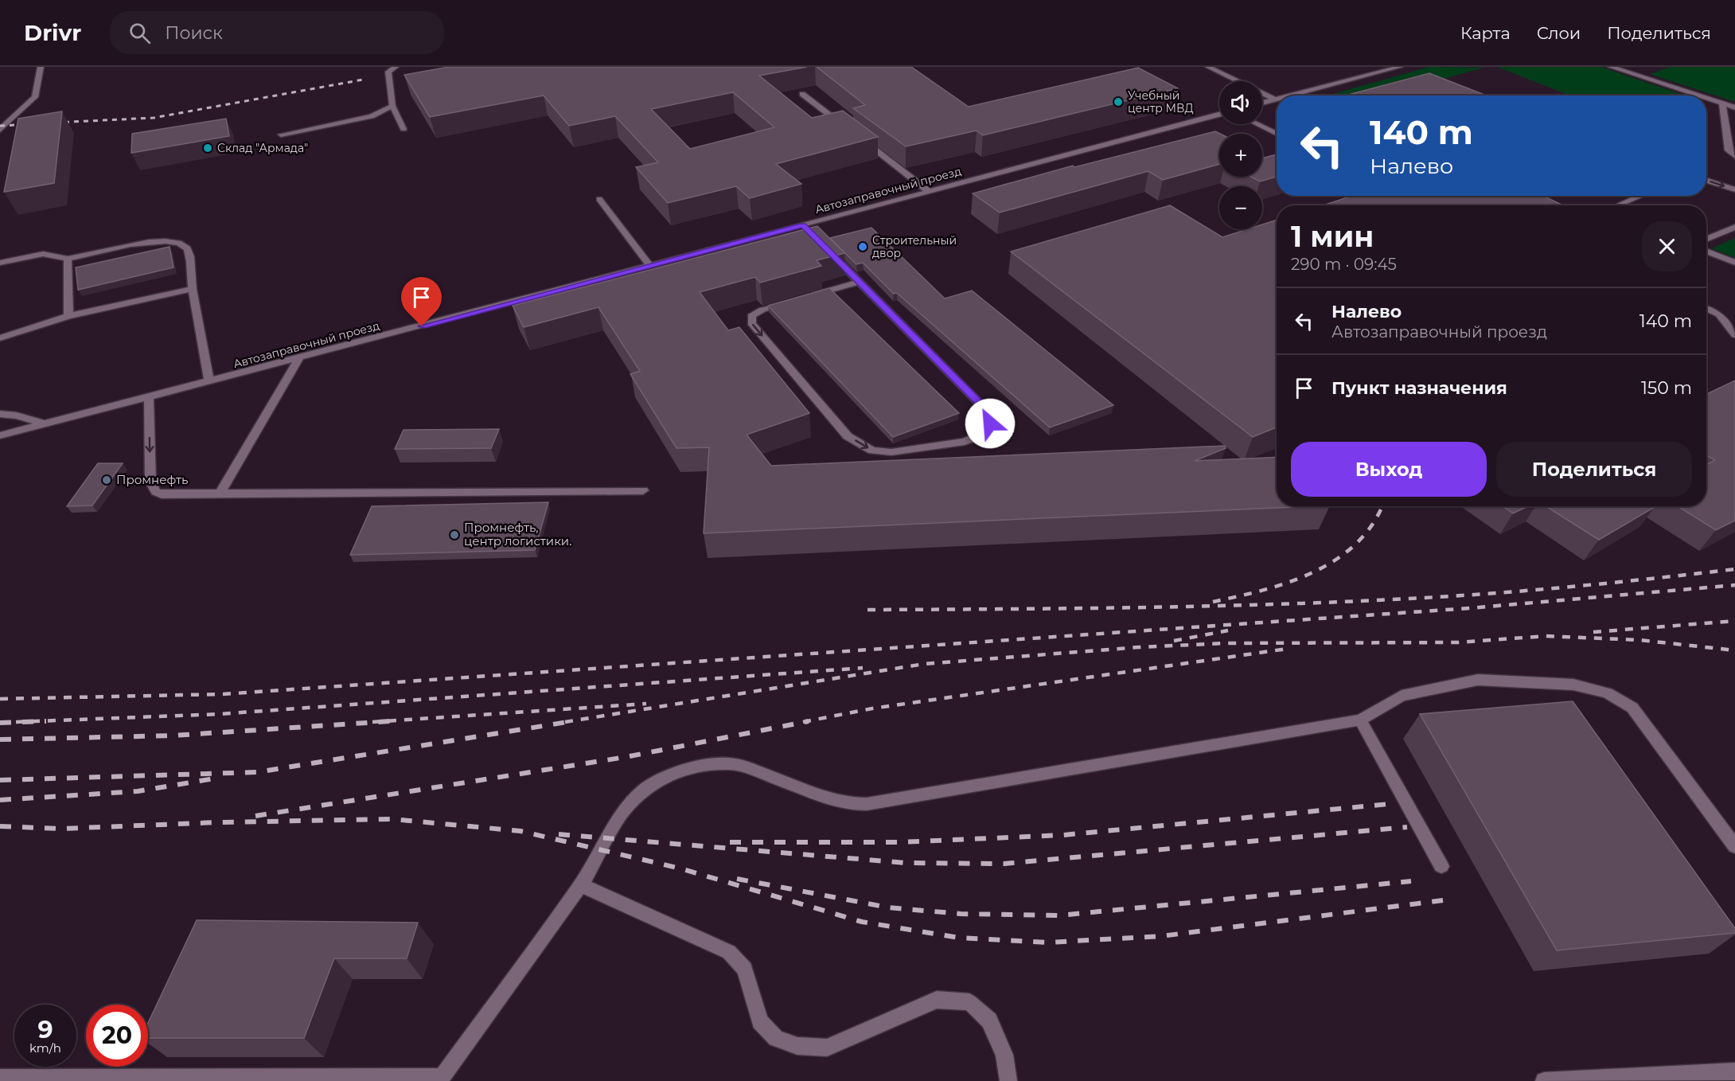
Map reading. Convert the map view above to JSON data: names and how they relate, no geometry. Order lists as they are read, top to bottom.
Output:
{
  "streets": {
    "street": ["Автозаправочный проезд"]
  },
  "places": [
    "Учебный центр МВД",
    "Склад \"Армада\"",
    "Строительный двор",
    "Промнефть",
    "Промнефть, центр логистики."
  ],
  "page": {
    "header": "Drivr",
    "search": "Поиск",
    "nav": ["Карта", "Слои", "Поделиться"],
    "map_buttons": ["+", "−"],
    "turn": ["140 m", "Налево"],
    "heading": ["1 мин", "290 m · 09:45"],
    "list": [
      {
        "name": "Налево",
        "note": "Автозаправочный проезд",
        "value": "140 m"
      },
      {
        "name": "Пункт назначения",
        "value": "150 m"
      }
    ],
    "buttons": ["Выход", "Поделиться"],
    "speed": "9 km/h",
    "limit": "20"
  }
}
